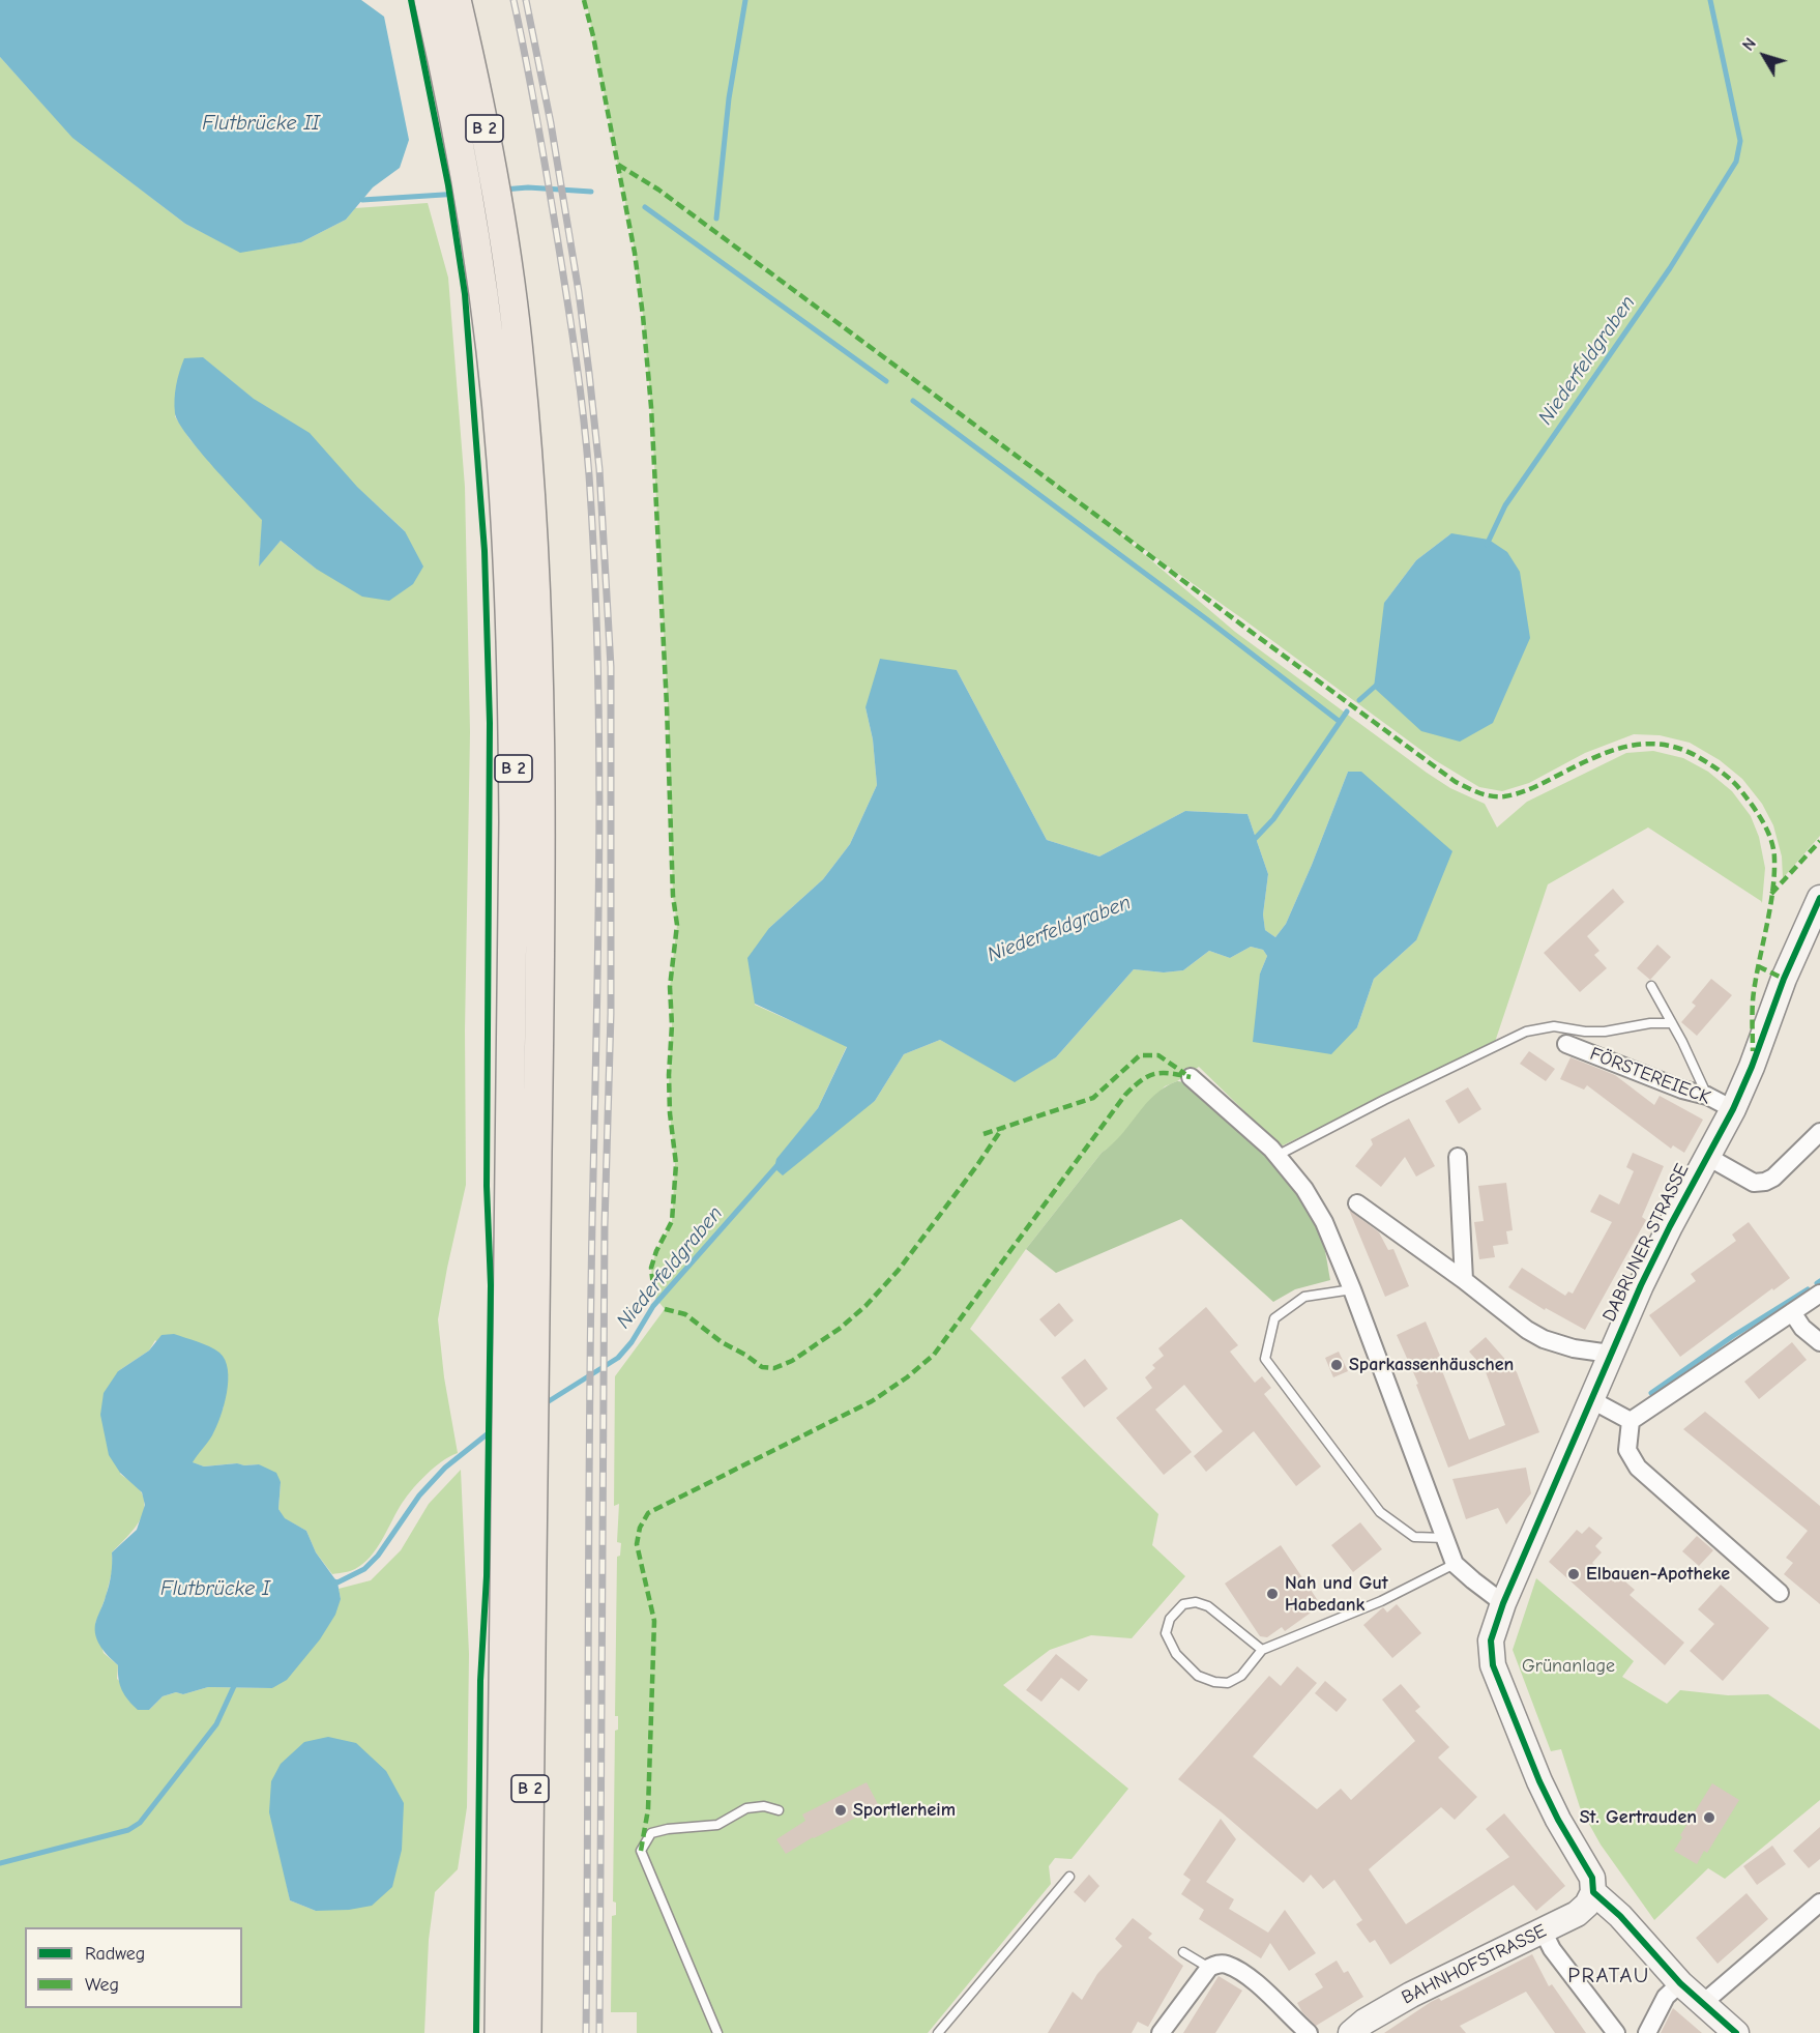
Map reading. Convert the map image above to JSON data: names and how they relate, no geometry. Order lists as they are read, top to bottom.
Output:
{
  "streets": {
    "main road": ["B 2"],
    "street": ["FÖRSTEREIECK", "DABRUNER STRASSE", "BAHNHOFSTRASSE"]
  },
  "crossings": [
    ["FÖRSTEREIECK", "DABRUNER STRASSE"],
    ["DABRUNER STRASSE", "BAHNHOFSTRASSE"]
  ],
  "districts": ["PRATAU"],
  "water": ["Flutbrücke II", "Niederfeldgraben", "Flutbrücke I"],
  "parks": ["Grünanlage"],
  "places": [
    "Sparkassenhäuschen",
    "Elbauen-Apotheke",
    "Nah und Gut Habedank",
    "Sportlerheim",
    "St. Gertrauden"
  ],
  "legend": ["Radweg", "Weg"],
  "north": "top left"
}
